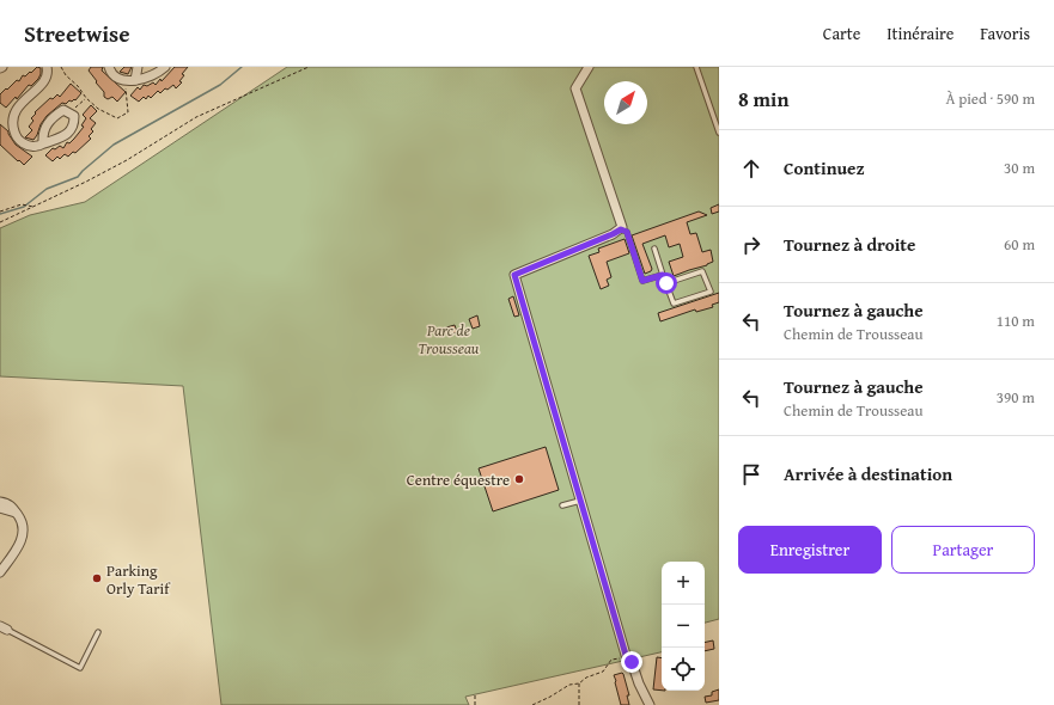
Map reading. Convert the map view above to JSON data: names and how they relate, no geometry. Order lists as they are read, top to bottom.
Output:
{
  "parks": ["Parc de Trousseau"],
  "places": ["Centre équestre", "Parking Orly Tarif"],
  "north": "top right",
  "page": {
    "header": "Streetwise",
    "nav": ["Carte", "Itinéraire", "Favoris"],
    "heading": ["8 min", "À pied · 590 m"],
    "list": [
      ["Continuez", "30 m"],
      ["Tournez à droite", "60 m"],
      ["Tournez à gauche", "Chemin de Trousseau", "110 m"],
      ["Tournez à gauche", "Chemin de Trousseau", "390 m"],
      "Arrivée à destination"
    ],
    "buttons": ["Enregistrer", "Partager"],
    "map_buttons": ["+", "−"]
  }
}
